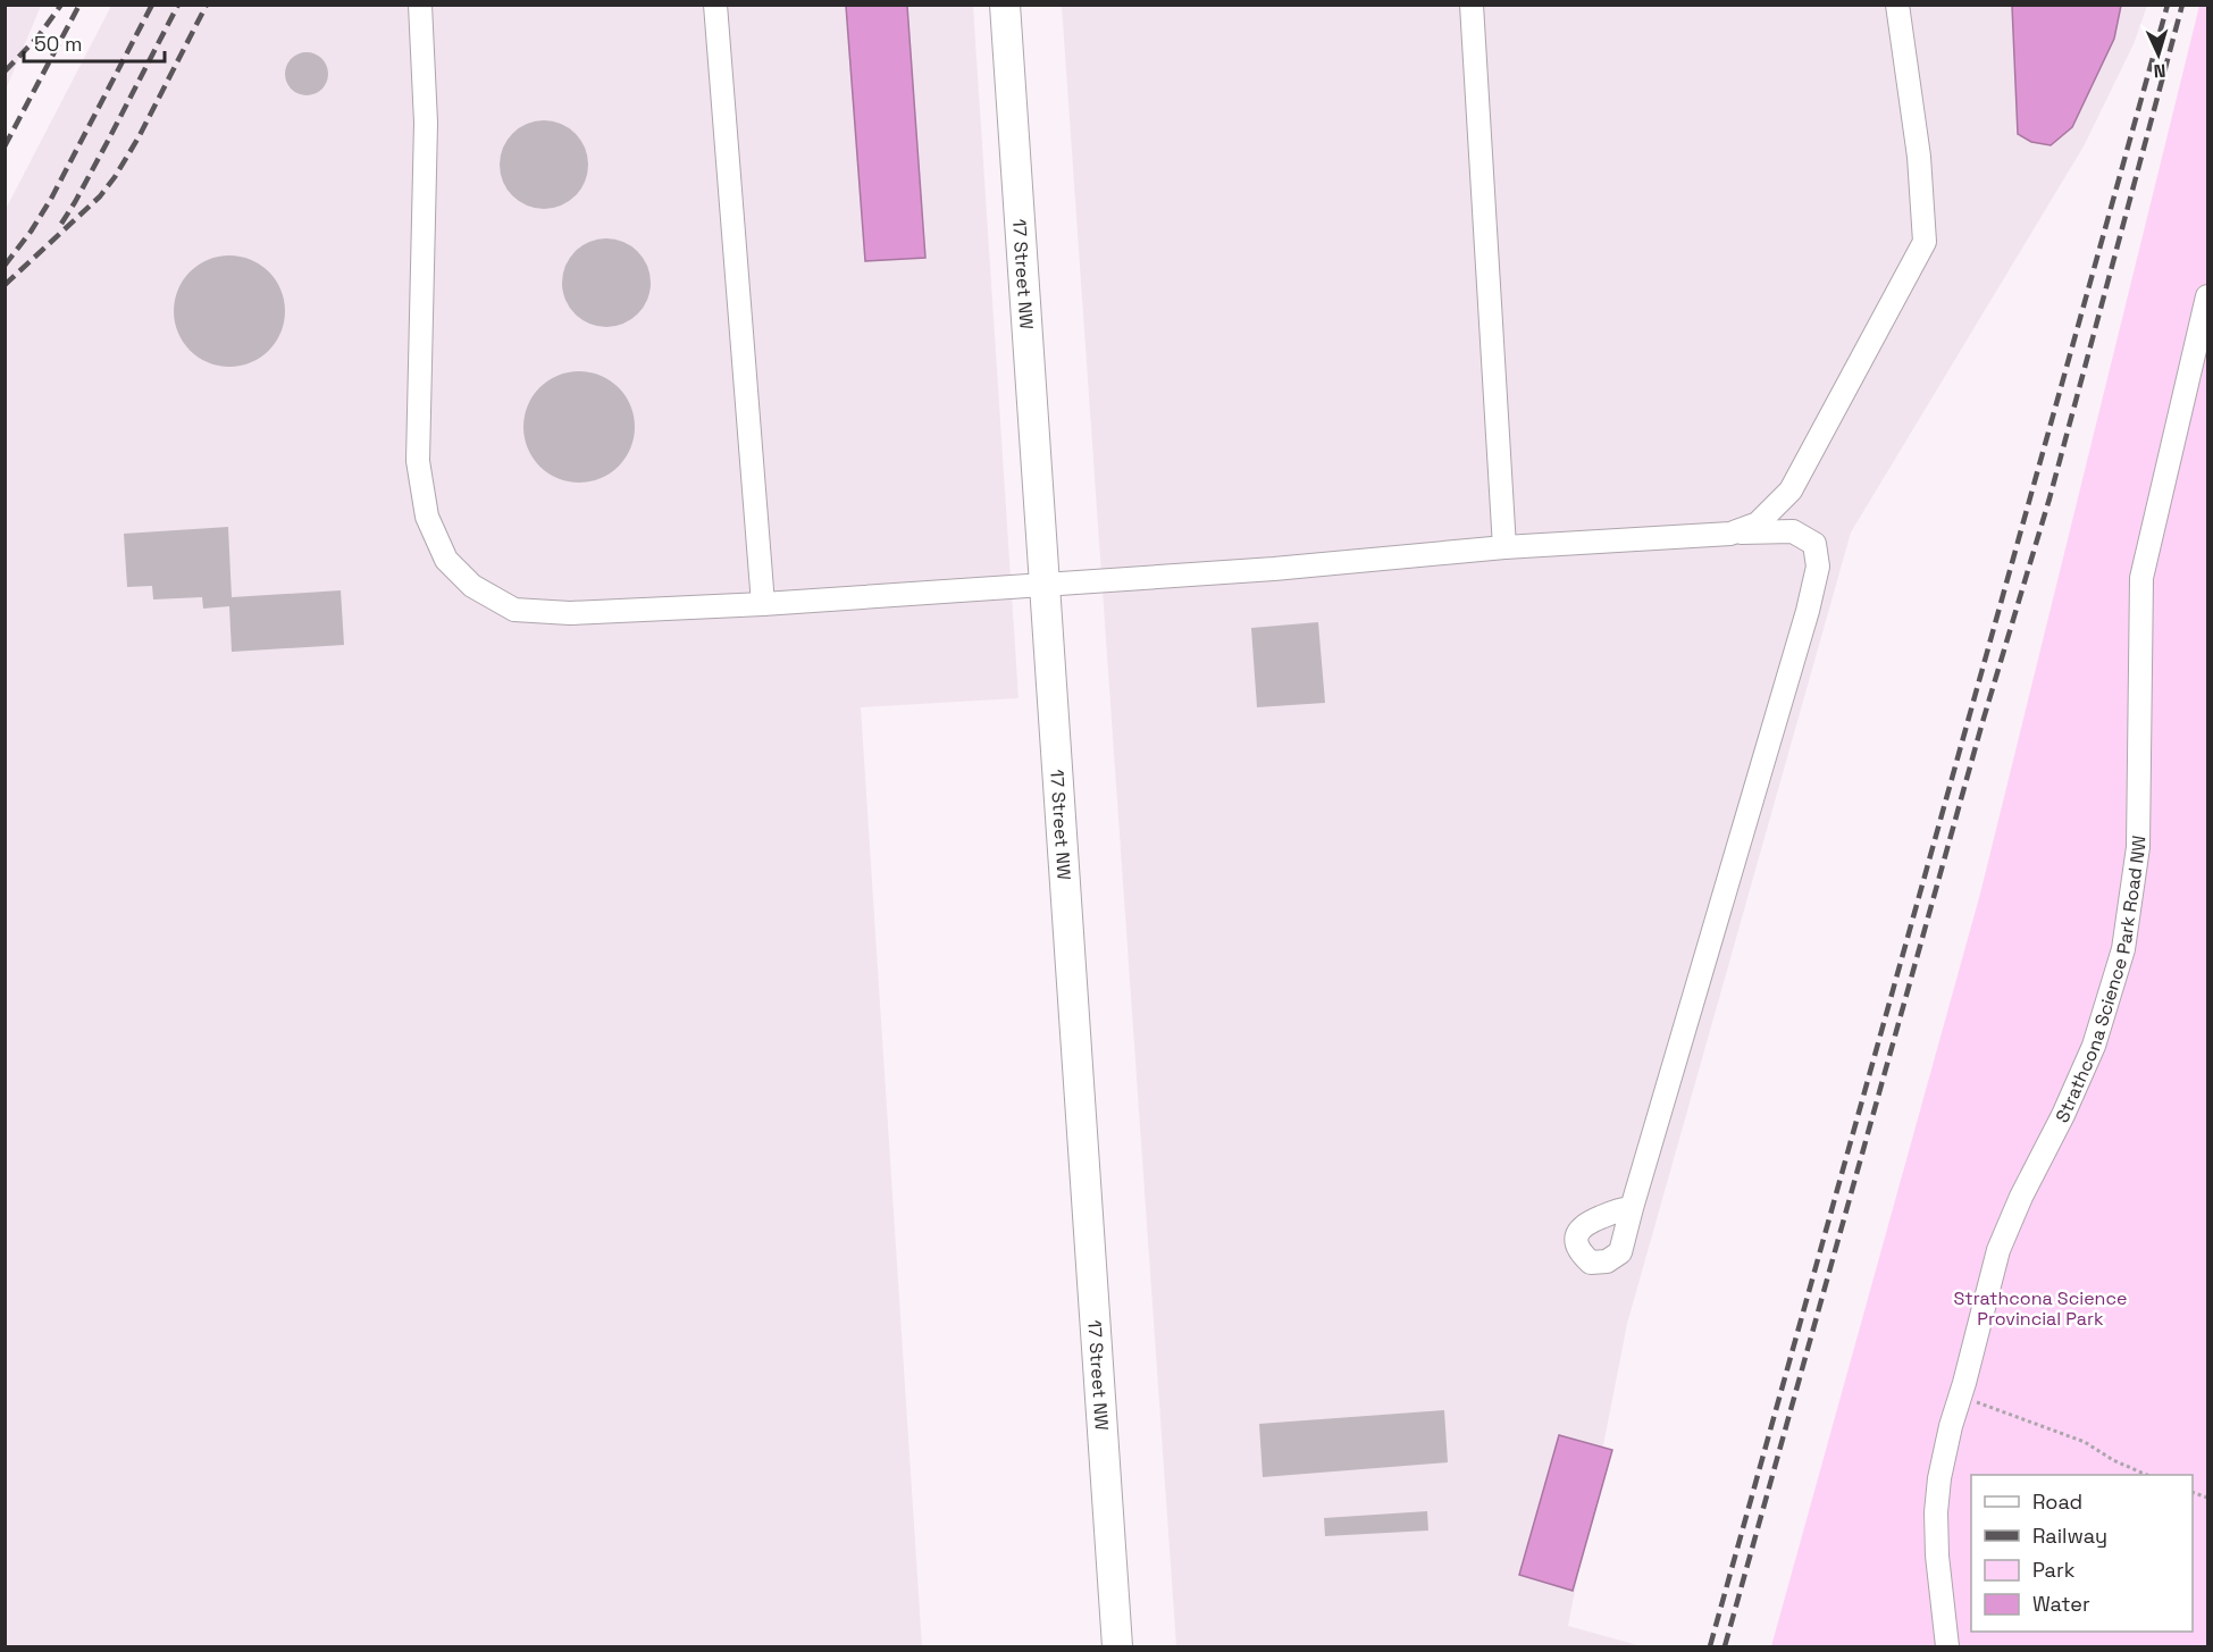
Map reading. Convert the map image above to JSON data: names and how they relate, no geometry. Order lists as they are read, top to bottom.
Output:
{
  "streets": {
    "main road": ["17 Street NW"],
    "street": ["Strathcona Science Park Road NW"]
  },
  "parks": ["Strathcona Science Provincial Park"],
  "legend": [
    "Road",
    "Railway",
    "Park",
    "Water"
  ],
  "scale_bar": "50 m",
  "north": "bottom"
}
